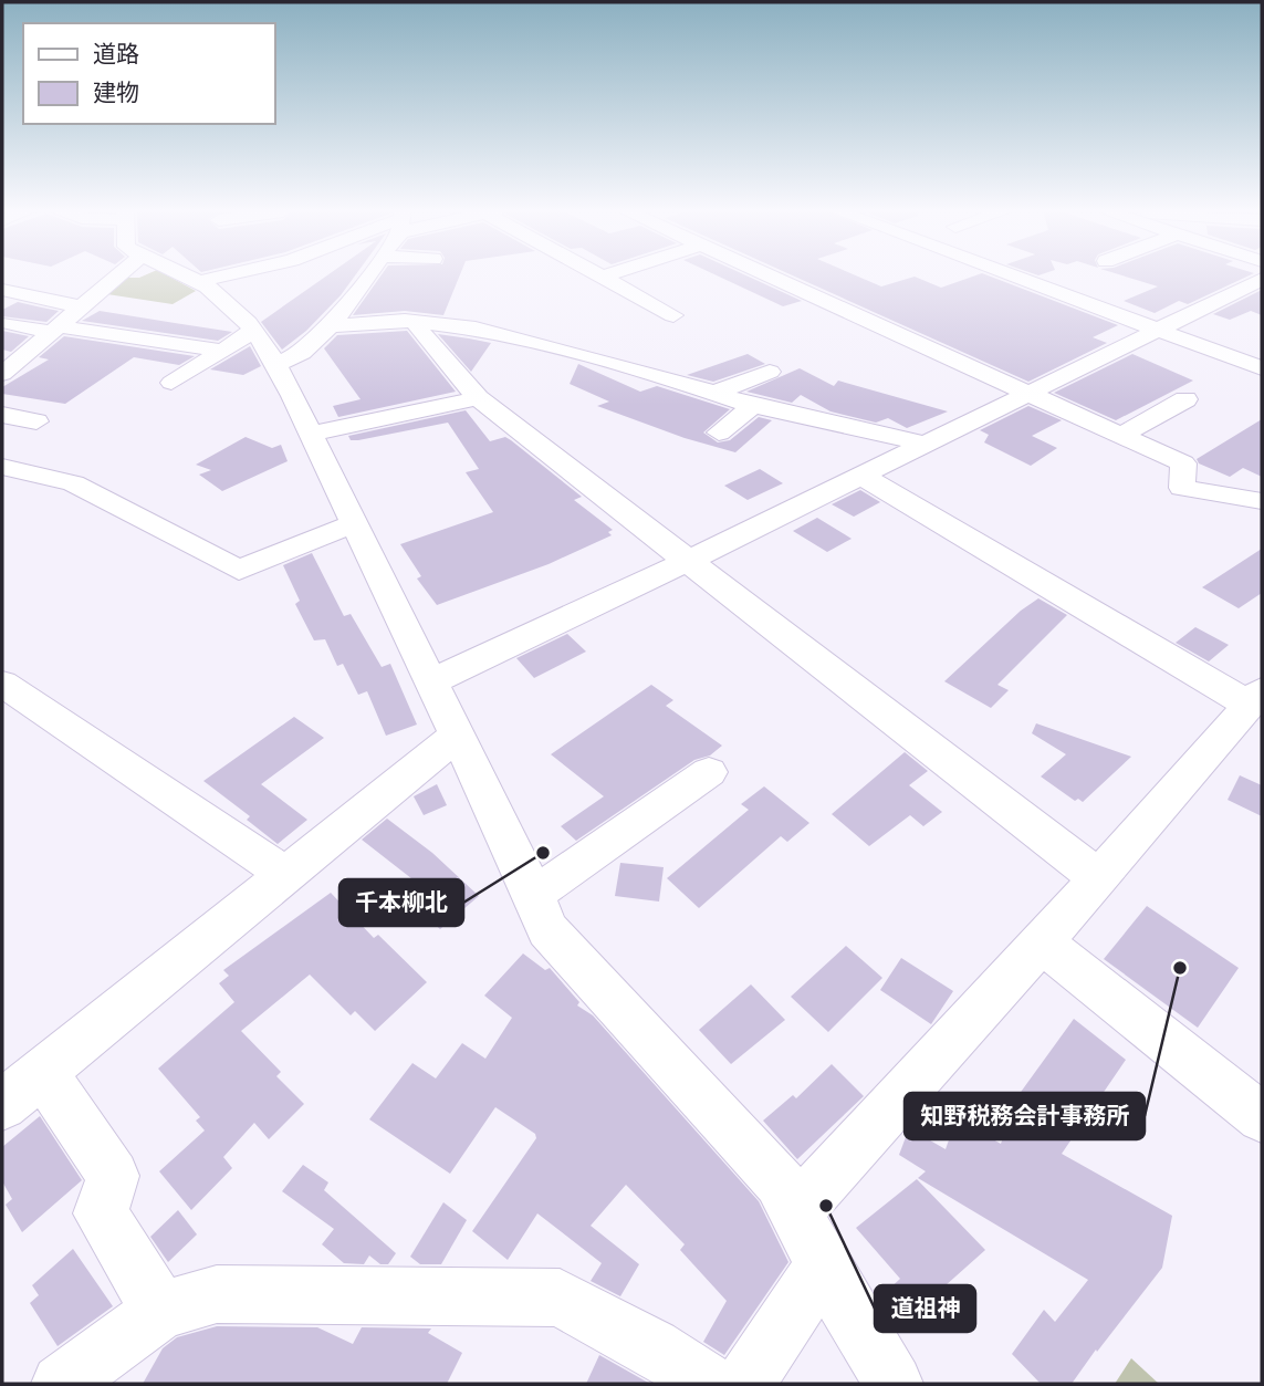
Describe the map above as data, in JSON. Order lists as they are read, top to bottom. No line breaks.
{"places":["千本柳北","知野税務会計事務所","道祖神"],"legend":["道路","建物"]}
